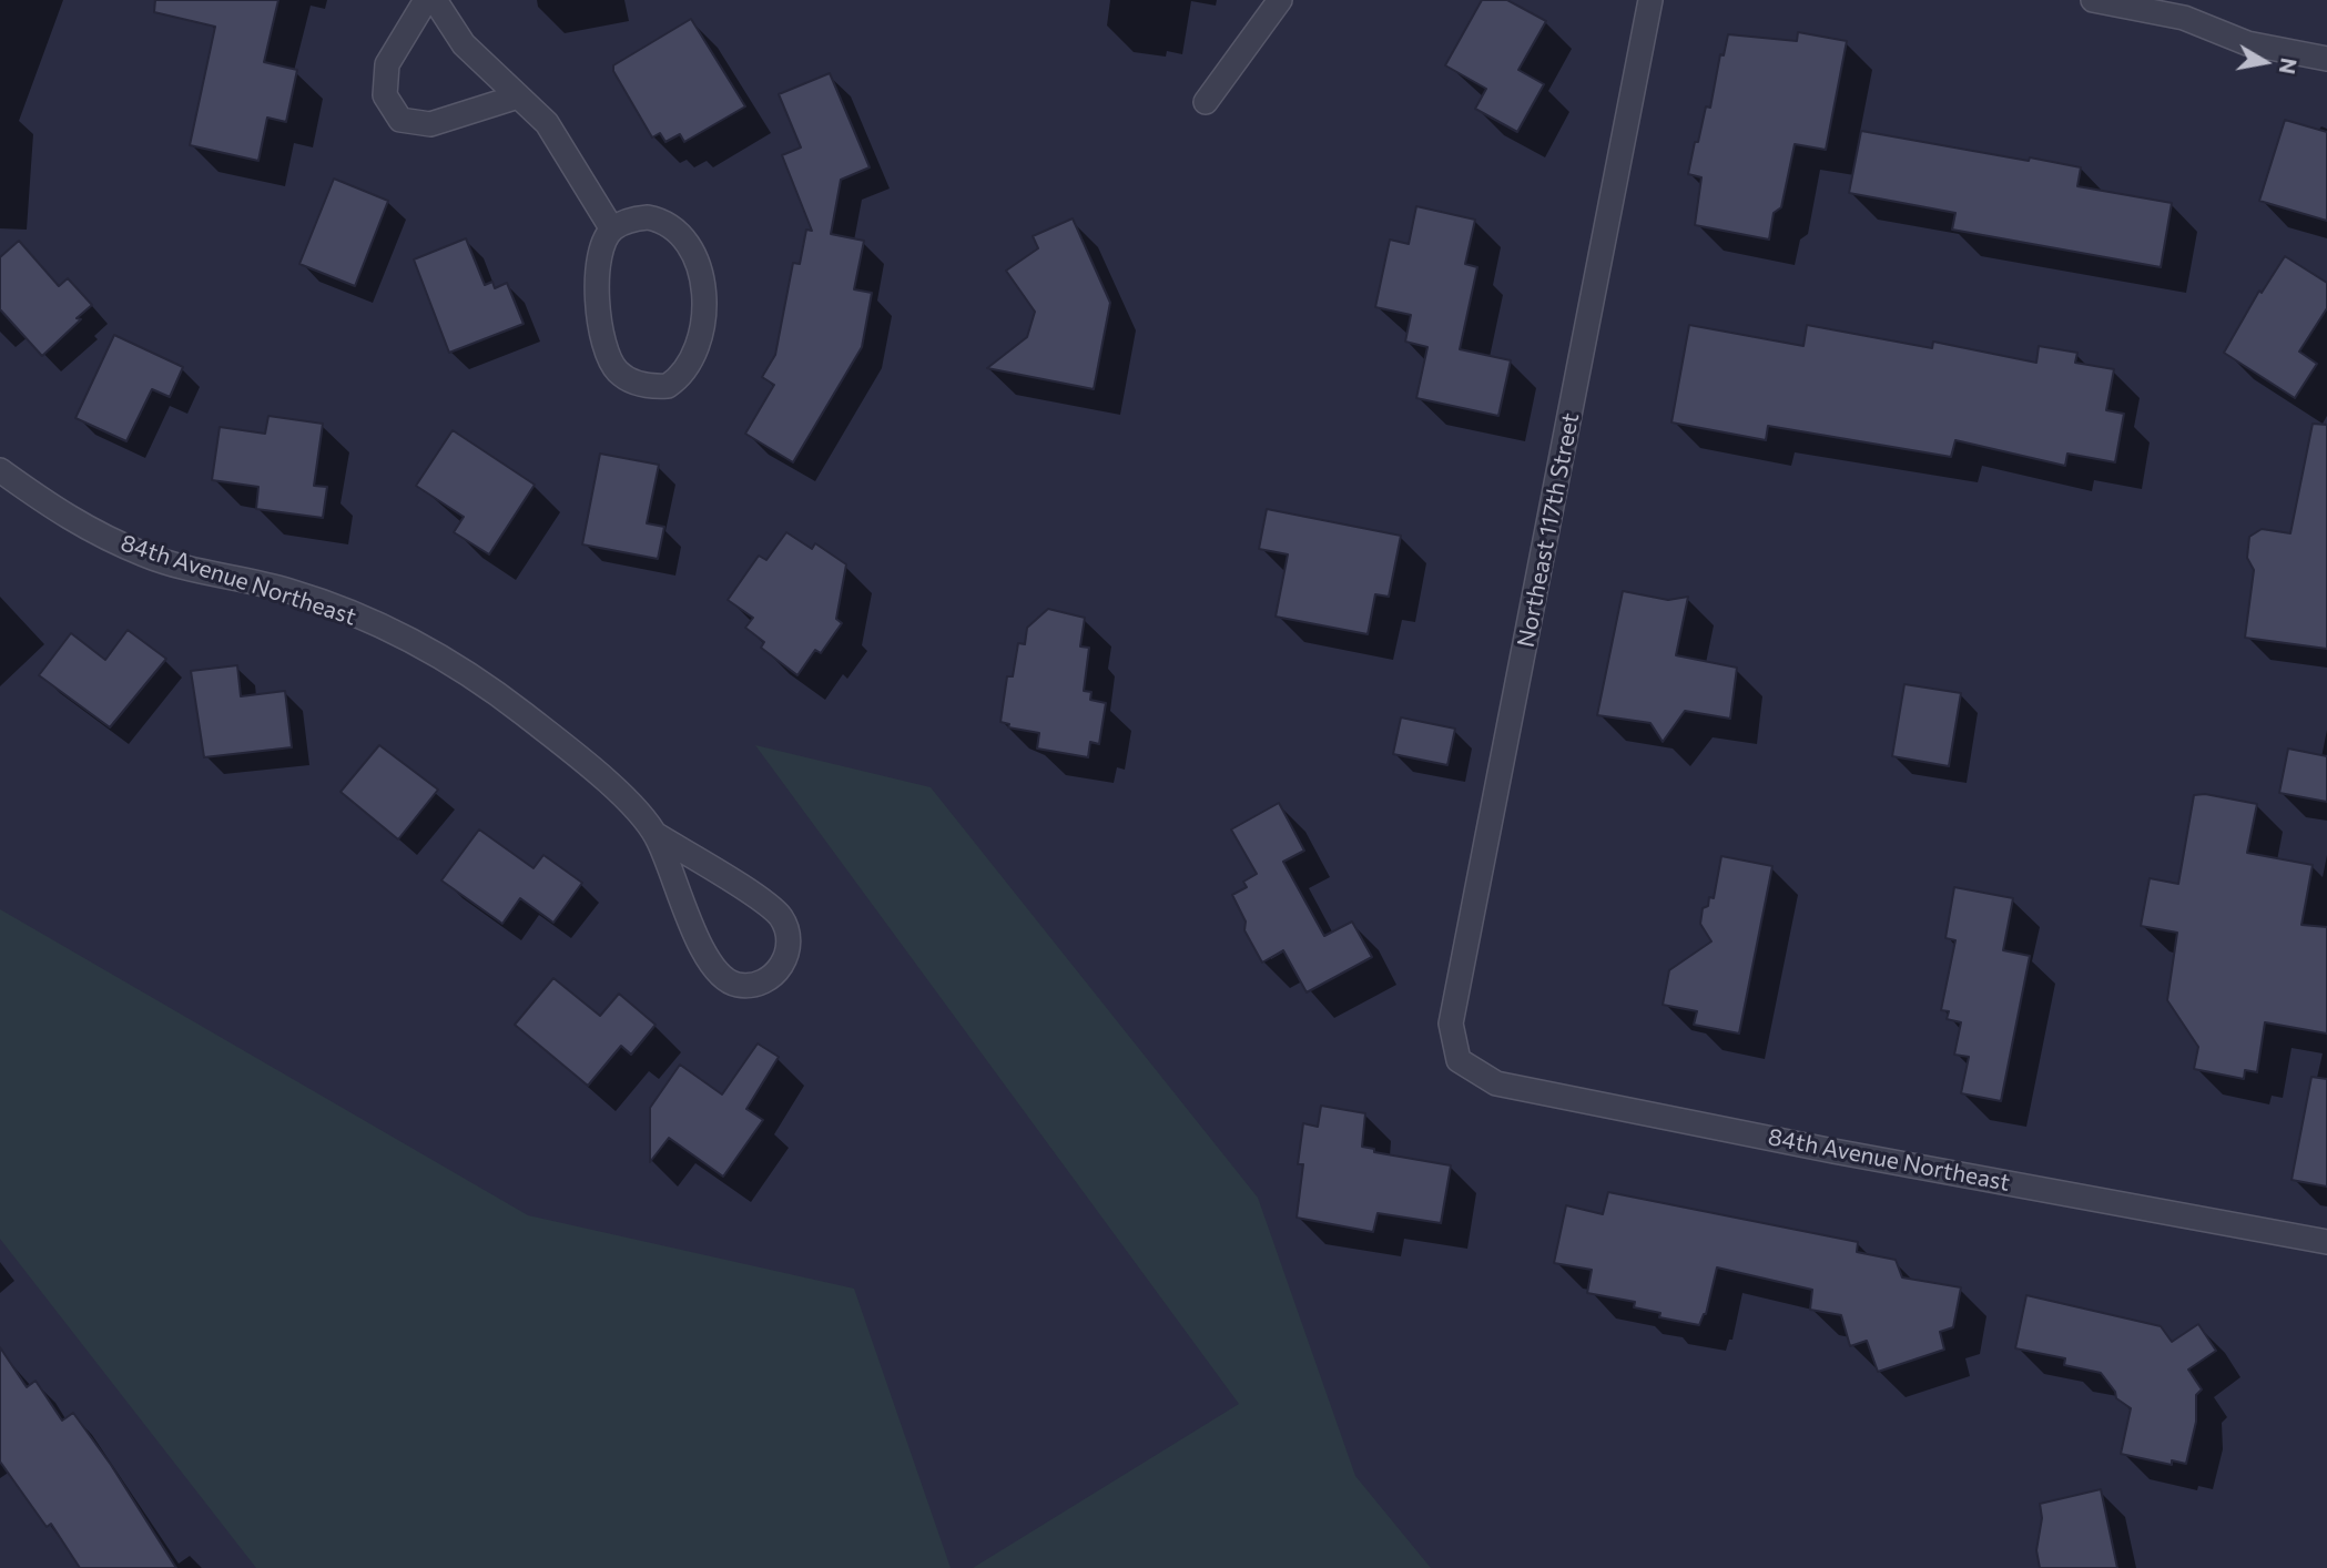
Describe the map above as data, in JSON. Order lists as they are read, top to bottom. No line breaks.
{"streets":{"street":["Northeast 117th Street","84th Avenue Northeast"]},"crossings":[["Northeast 117th Street","84th Avenue Northeast"]],"north":"right"}
